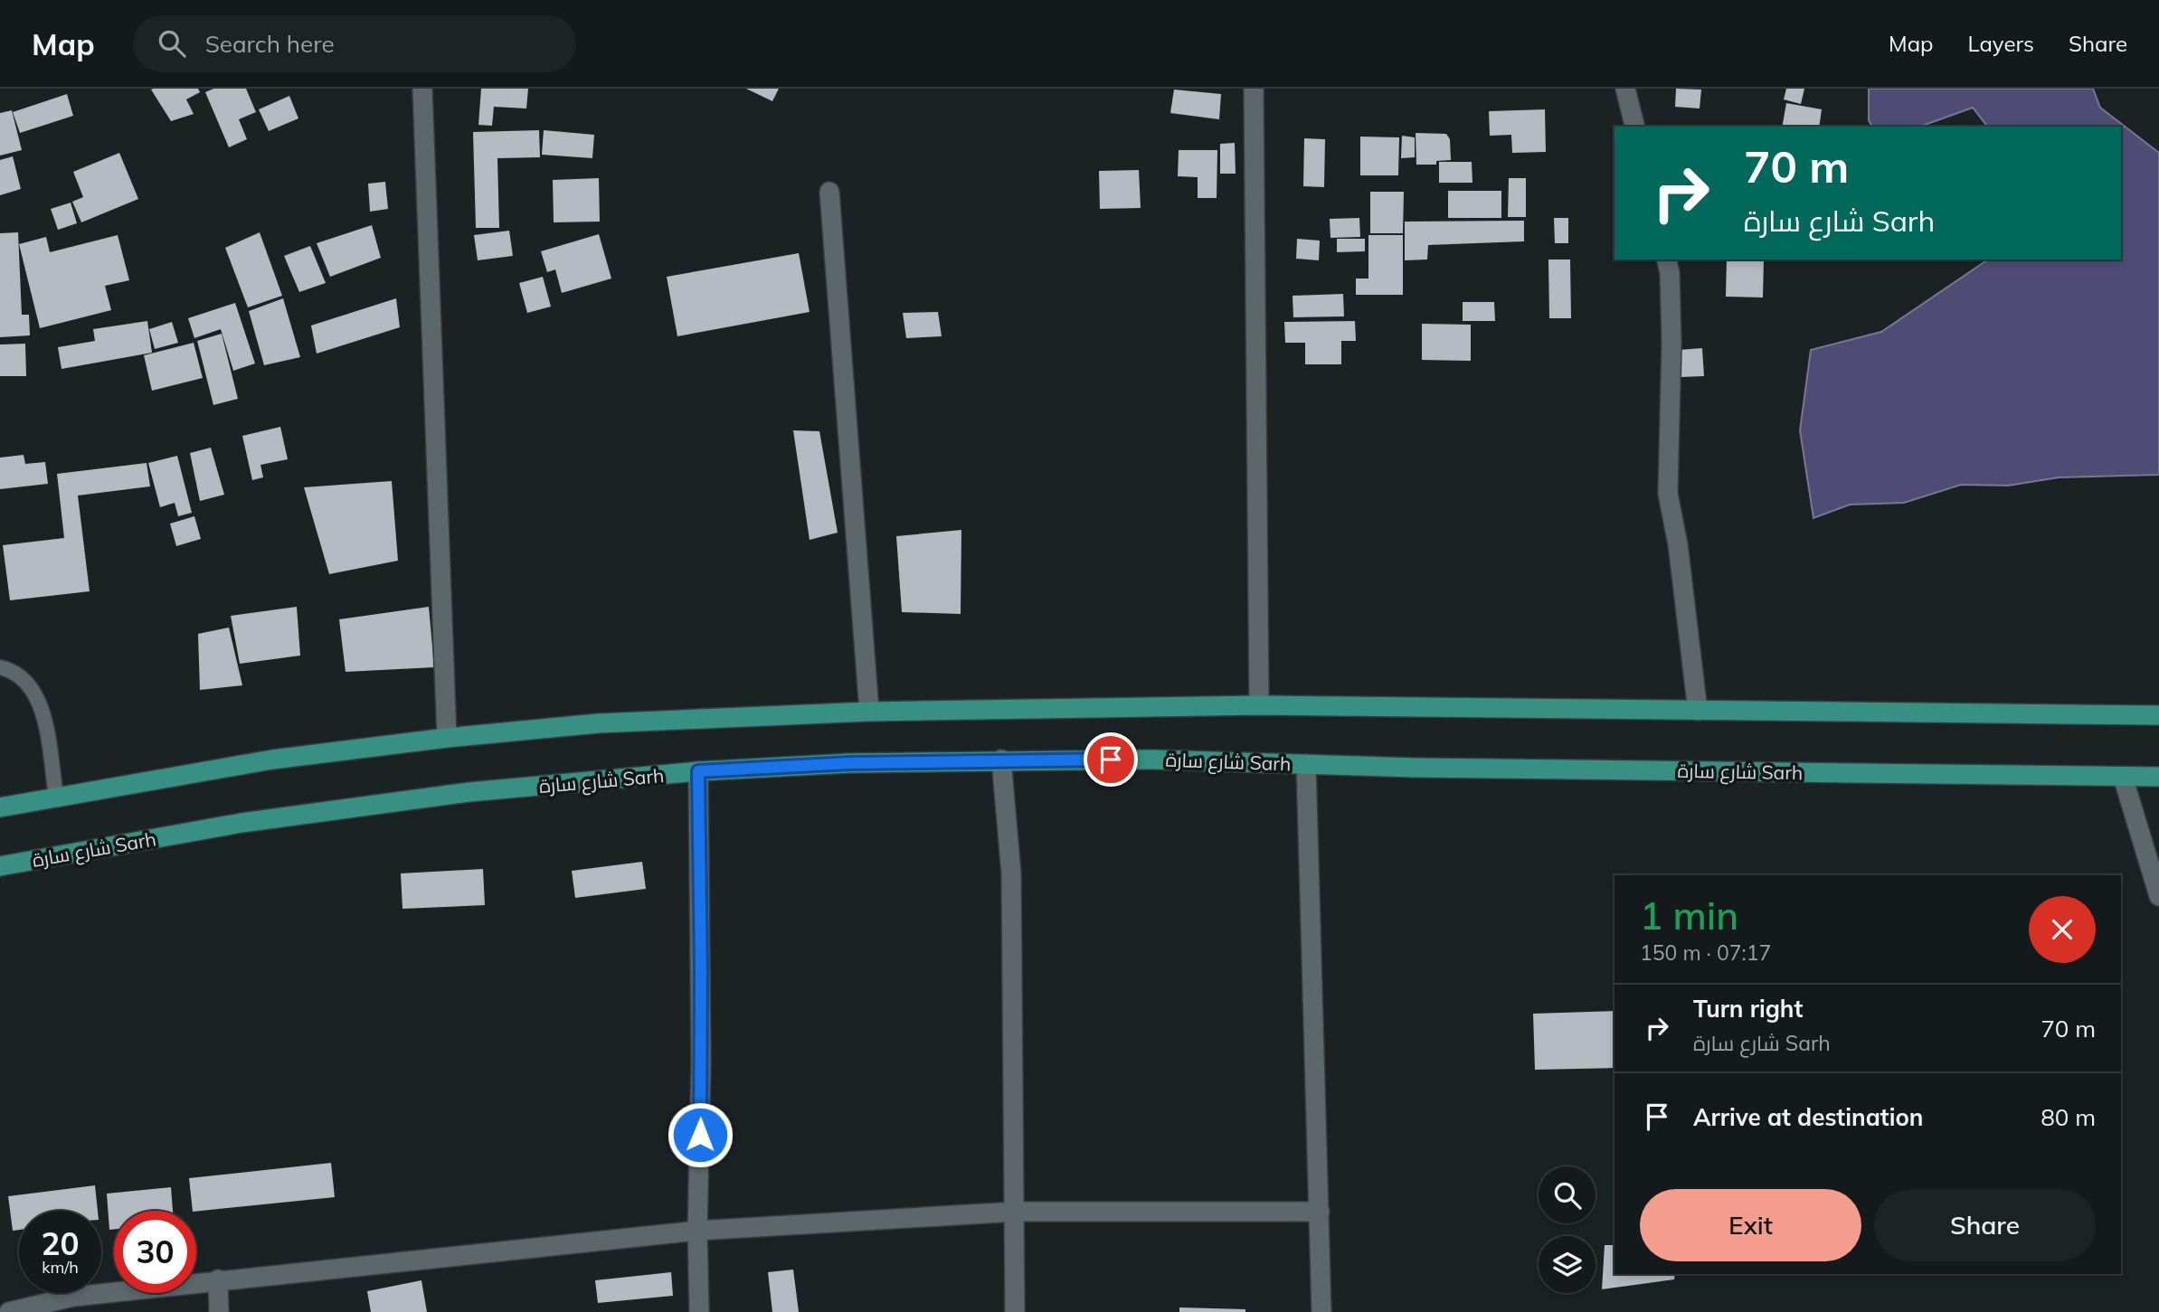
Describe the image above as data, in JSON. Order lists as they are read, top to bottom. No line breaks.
{"streets":{"highway":["شارع سارة Sarh"]},"page":{"header":"Map","search":"Search here","nav":["Map","Layers","Share"],"turn":["70 m","شارع سارة Sarh"],"heading":["1 min","150 m · 07:17"],"list":[{"name":"Turn right","note":"شارع سارة Sarh","value":"70 m"},{"name":"Arrive at destination","value":"80 m"}],"buttons":["Exit","Share"],"speed":"20 km/h","limit":"30"}}
